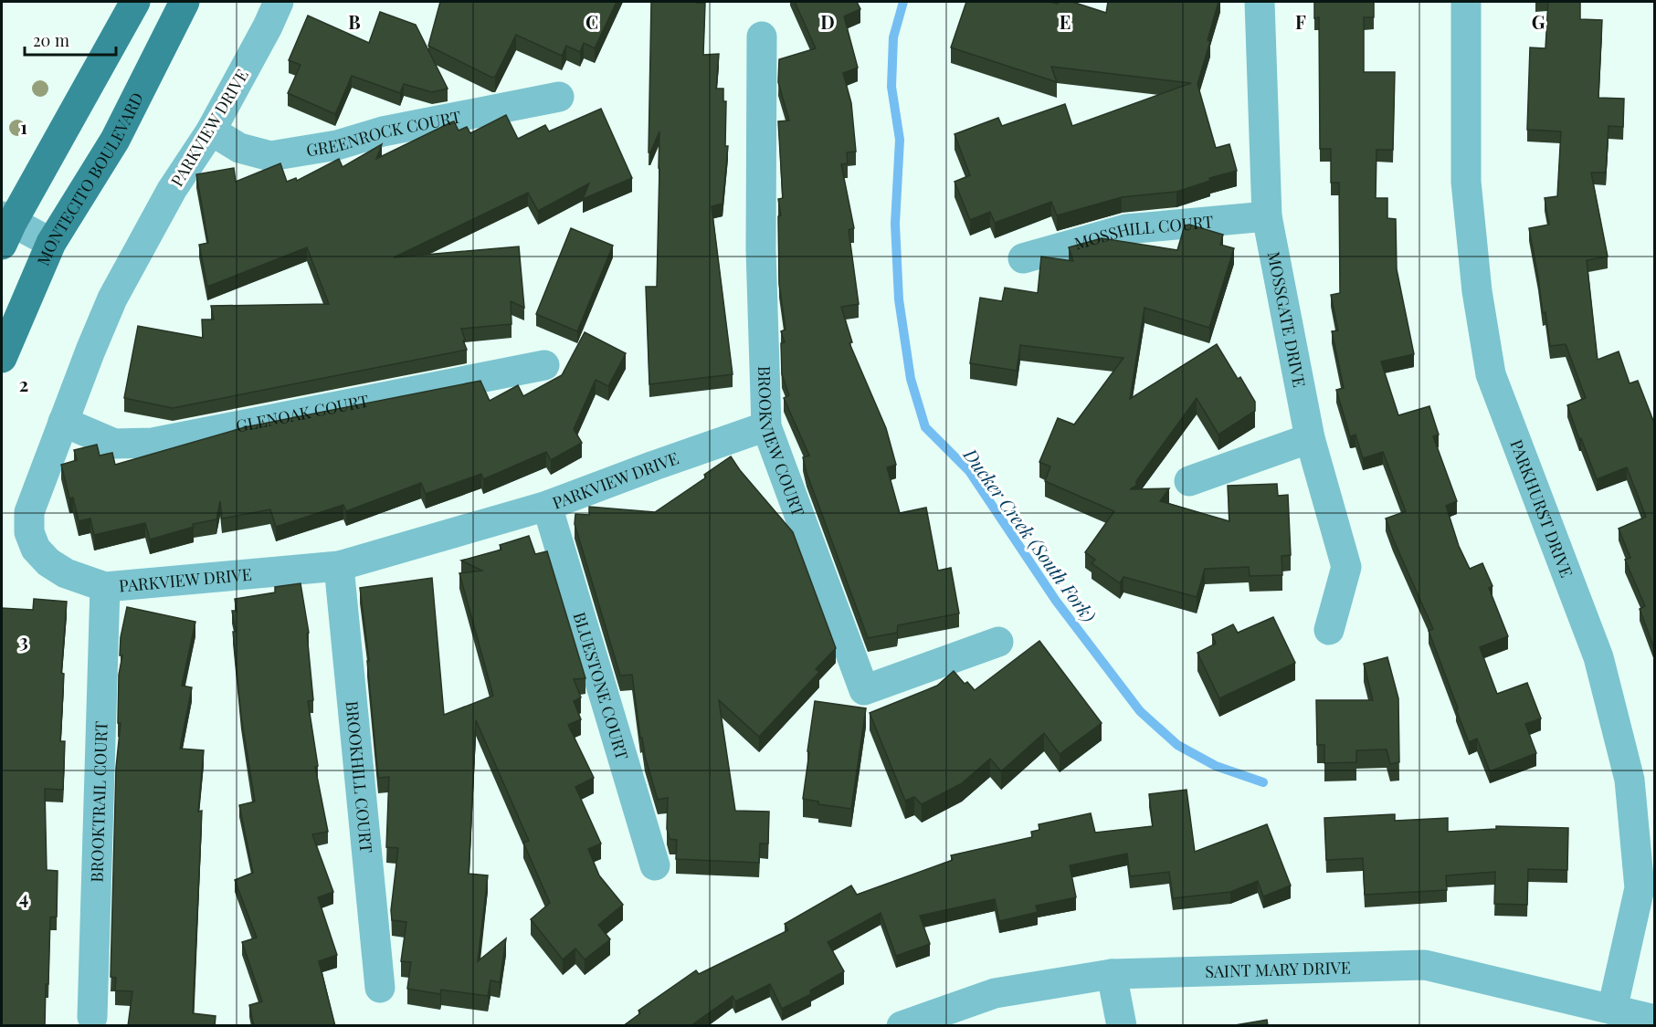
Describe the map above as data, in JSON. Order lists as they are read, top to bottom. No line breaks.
{"streets":{"main road":["MONTECITO BOULEVARD"],"street":["PARKVIEW DRIVE","GREENROCK COURT","MOSSHILL COURT","MOSSGATE DRIVE","GLENOAK COURT","BROOKVIEW COURT","PARKHURST DRIVE","BLUESTONE COURT","BROOKHILL COURT","BROOKTRAIL COURT","SAINT MARY DRIVE"]},"crossings":[["PARKVIEW DRIVE","GREENROCK COURT"],["PARKVIEW DRIVE","GLENOAK COURT"],["PARKVIEW DRIVE","BROOKVIEW COURT"],["PARKVIEW DRIVE","BLUESTONE COURT"],["PARKVIEW DRIVE","BROOKHILL COURT"],["PARKVIEW DRIVE","BROOKTRAIL COURT"],["MOSSHILL COURT","MOSSGATE DRIVE"],["PARKHURST DRIVE","SAINT MARY DRIVE"]],"water":["Ducker Creek (South Fork)"],"scale_bar":"20 m","grid":{"columns":["B","C","D","E","F","G"],"rows":["1","2","3","4"]}}
